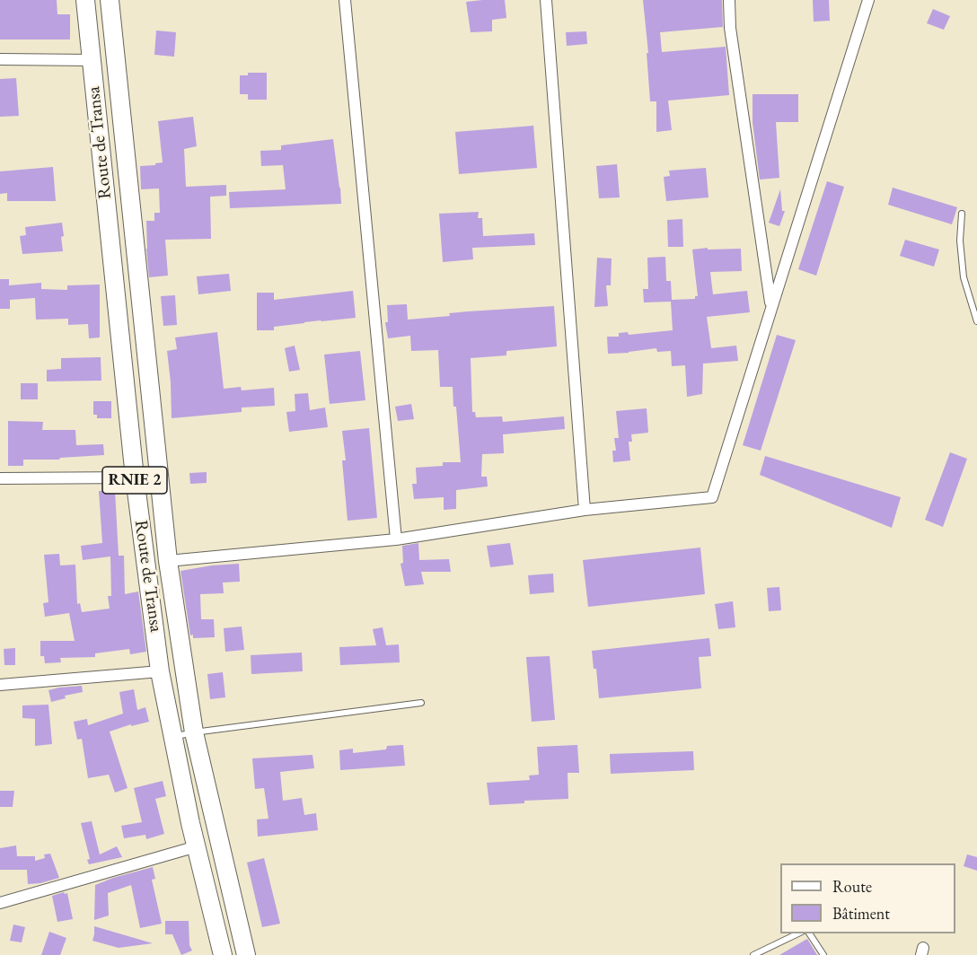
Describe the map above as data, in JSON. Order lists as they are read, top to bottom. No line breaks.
{"streets":{"main road":["Route de Transa","RNIE 2"]},"legend":["Route","Bâtiment"]}
